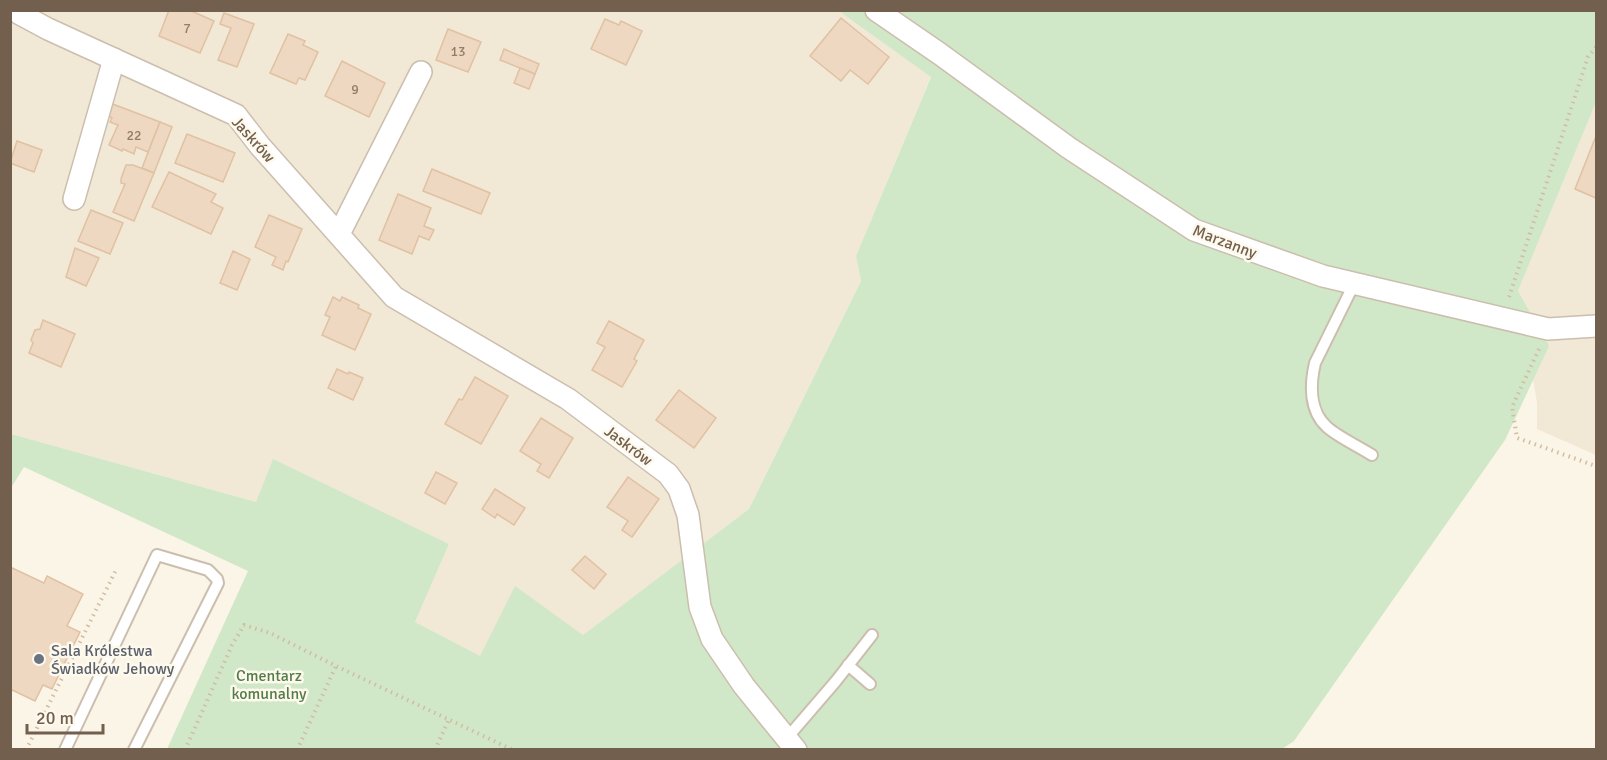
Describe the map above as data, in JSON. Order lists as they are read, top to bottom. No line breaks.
{"streets":{"street":["Jaskrów","Marzanny"]},"parks":["Cmentarz komunalny"],"places":["Sala Królestwa Świadków Jehowy"],"house_numbers":["7","13","9","22"],"scale_bar":"20 m"}
